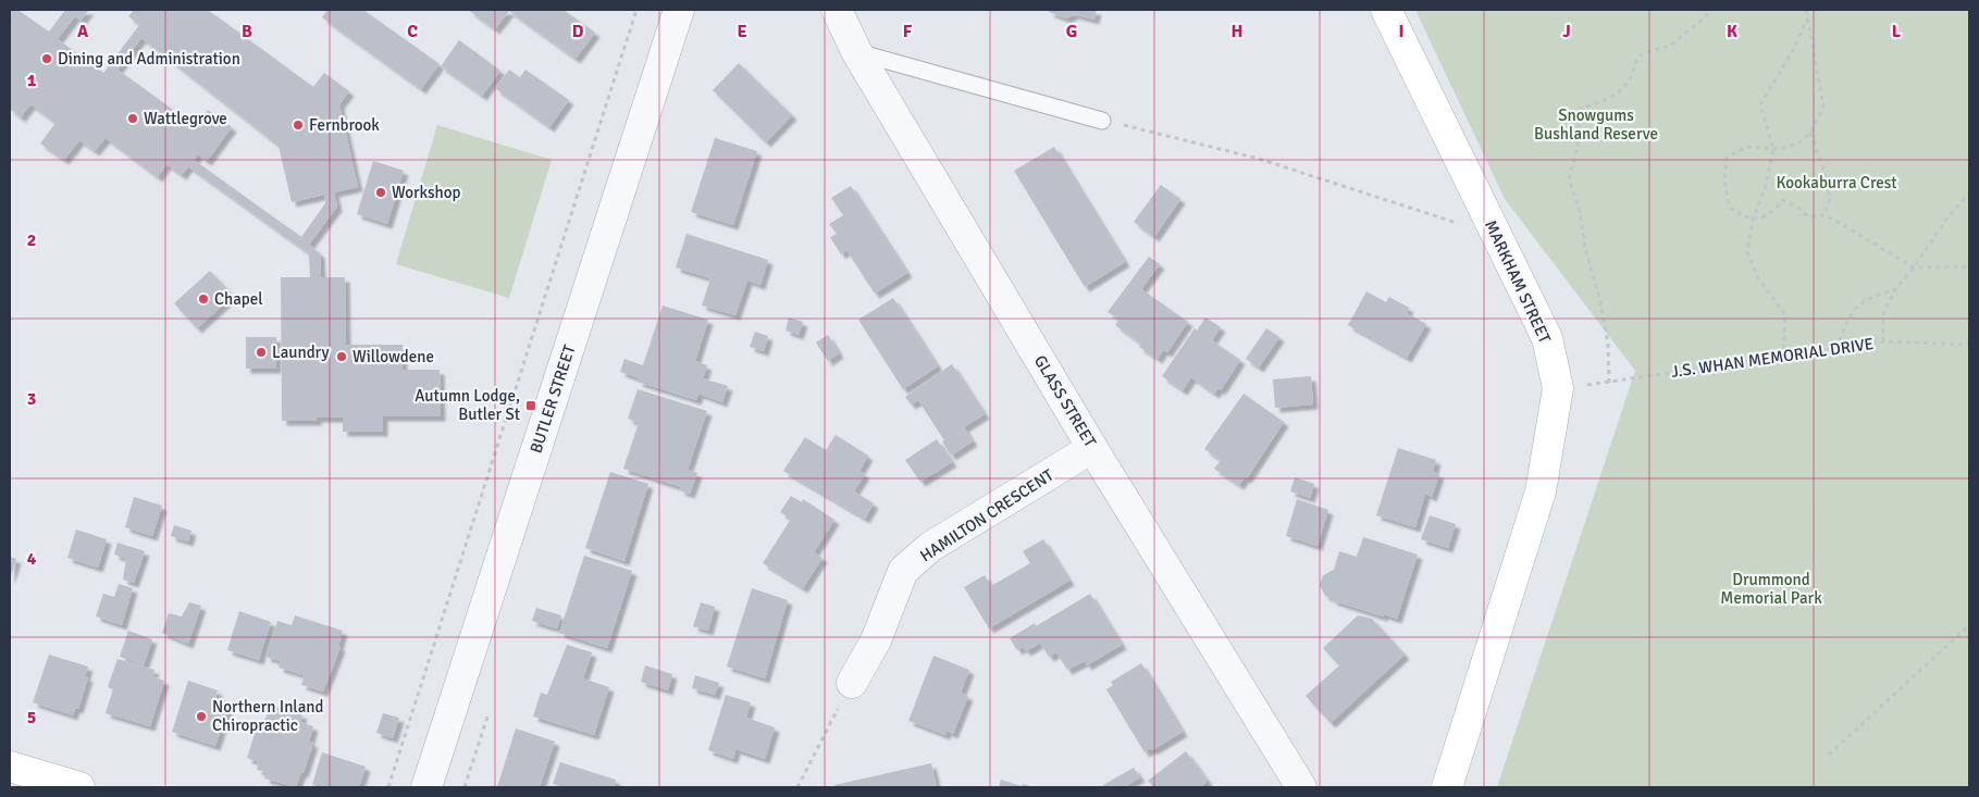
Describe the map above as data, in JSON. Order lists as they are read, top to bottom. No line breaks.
{"streets":{"street":["MARKHAM STREET","BUTLER STREET","GLASS STREET","HAMILTON CRESCENT"],"path":["J.S. WHAN MEMORIAL DRIVE"]},"crossings":[["GLASS STREET","HAMILTON CRESCENT"]],"parks":["Snowgums Bushland Reserve","Kookaburra Crest","Drummond Memorial Park"],"places":{"other":["Dining and Administration","Wattlegrove","Fernbrook","Workshop","Chapel","Laundry","Willowdene","Northern Inland Chiropractic"],"transit":["Autumn Lodge, Butler St"]},"grid":{"columns":["A","B","C","D","E","F","G","H","I","J","K","L"],"rows":["1","2","3","4","5"]}}
